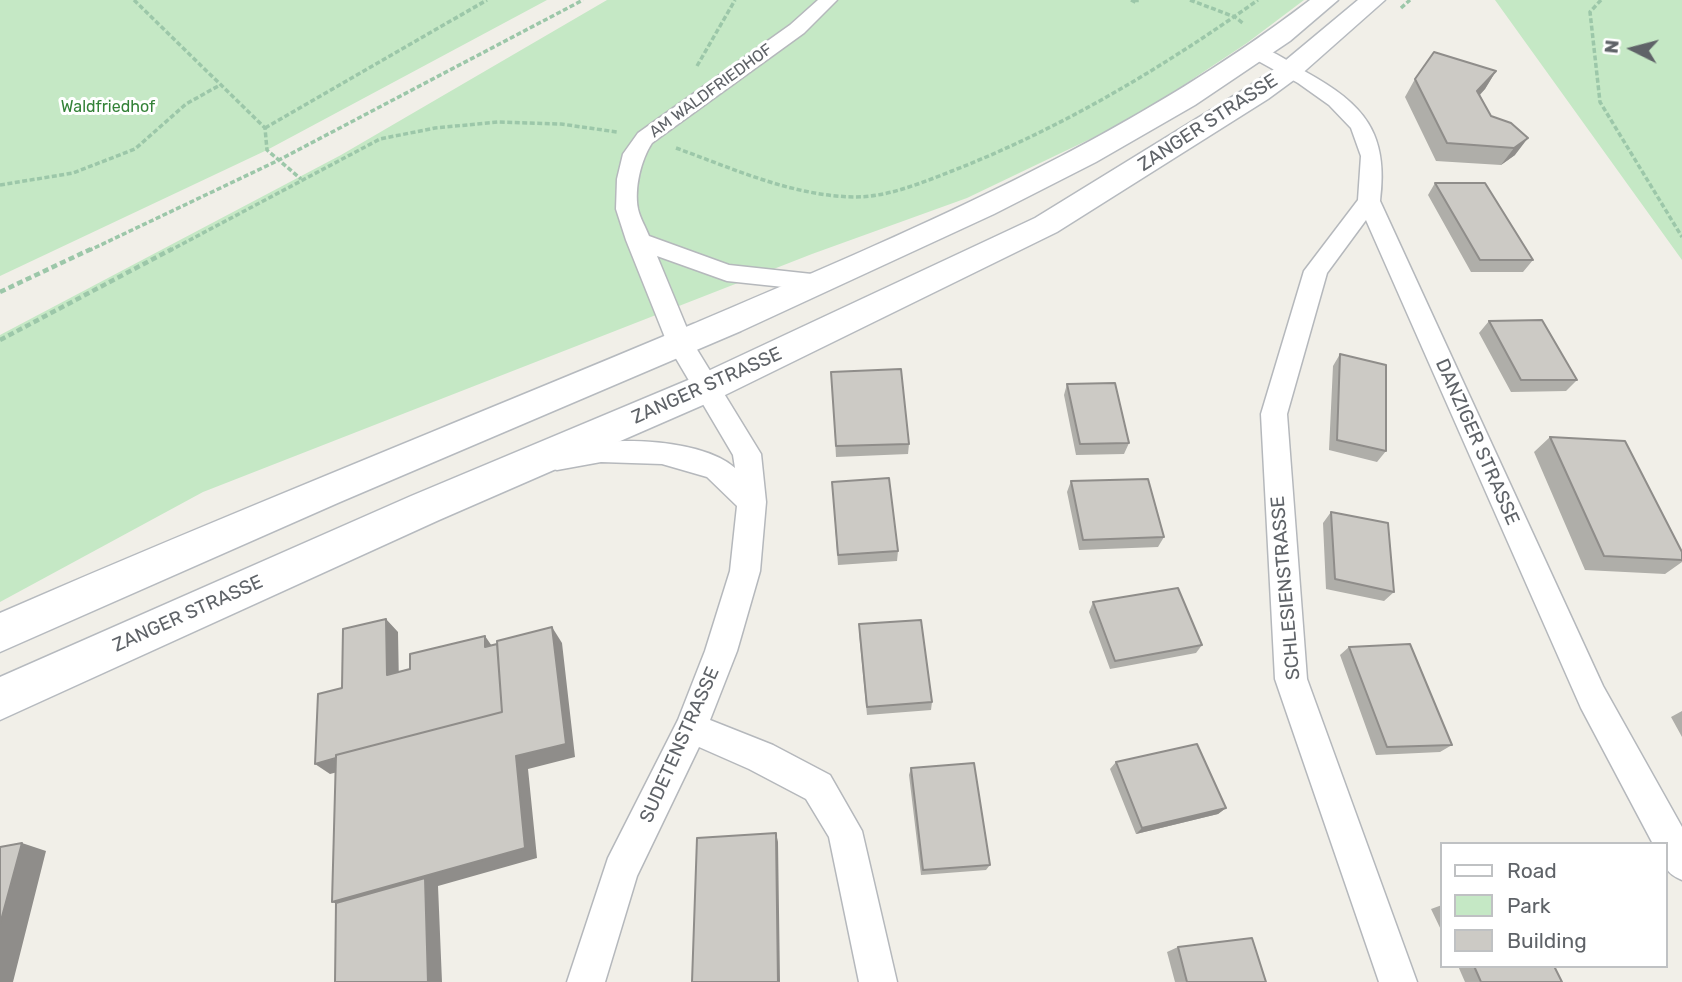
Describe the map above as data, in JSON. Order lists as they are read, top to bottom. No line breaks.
{"streets":{"street":["AM WALDFRIEDHOF","ZANGER STRASSE","DANZIGER STRASSE","SCHLESIENSTRASSE","SUDETENSTRASSE"]},"crossings":[["AM WALDFRIEDHOF","ZANGER STRASSE"],["AM WALDFRIEDHOF","SUDETENSTRASSE"],["ZANGER STRASSE","SUDETENSTRASSE"],["DANZIGER STRASSE","SCHLESIENSTRASSE"]],"parks":["Waldfriedhof"],"legend":["Road","Park","Building"],"north":"left"}
